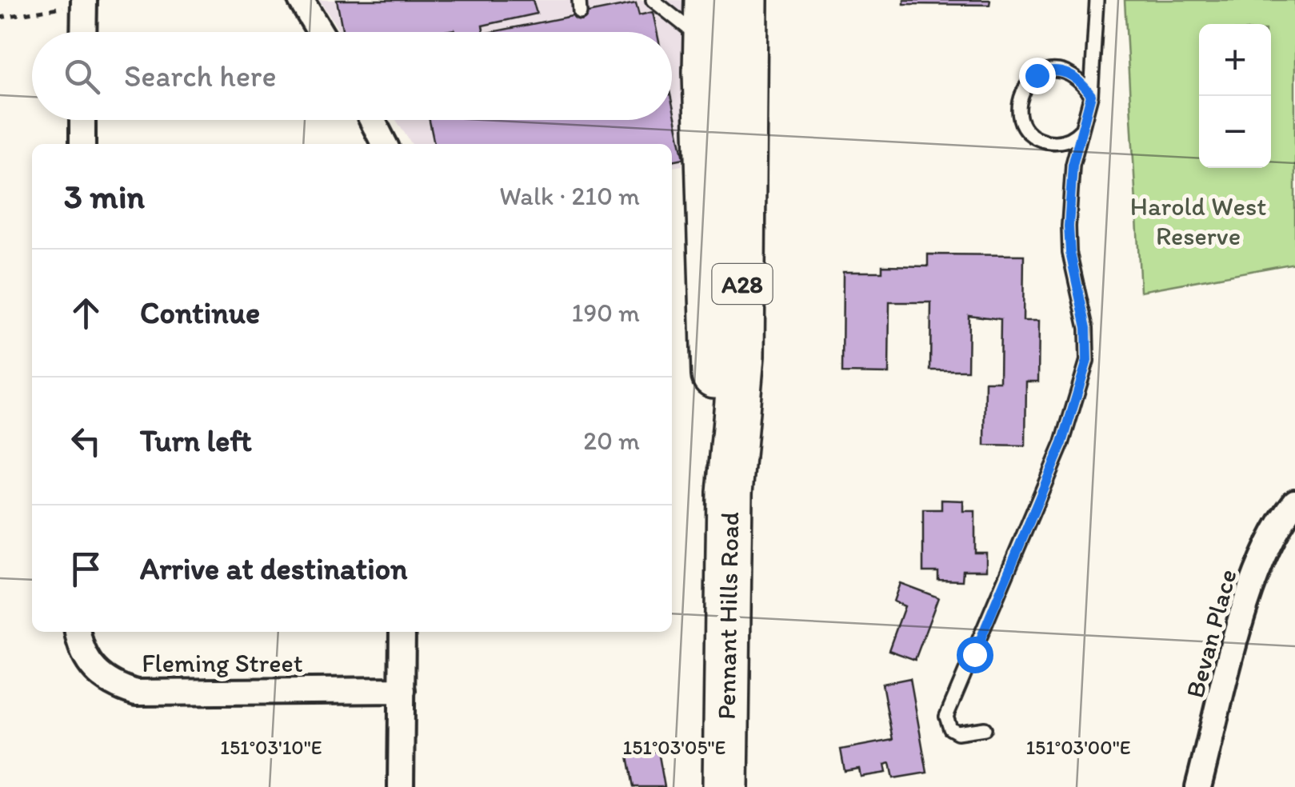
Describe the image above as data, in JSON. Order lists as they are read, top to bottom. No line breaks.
{"streets":{"highway":["A28","Pennant Hills Road"],"street":["Bevan Place","Fleming Street"]},"parks":["Harold West Reserve"],"page":{"map_buttons":["+","−"],"search":"Search here","heading":["3 min","Walk · 210 m"],"list":[["Continue","190 m"],["Turn left","20 m"],"Arrive at destination"]},"coordinates":["151°03'10\"E","151°03'05\"E","151°03'00\"E"]}
